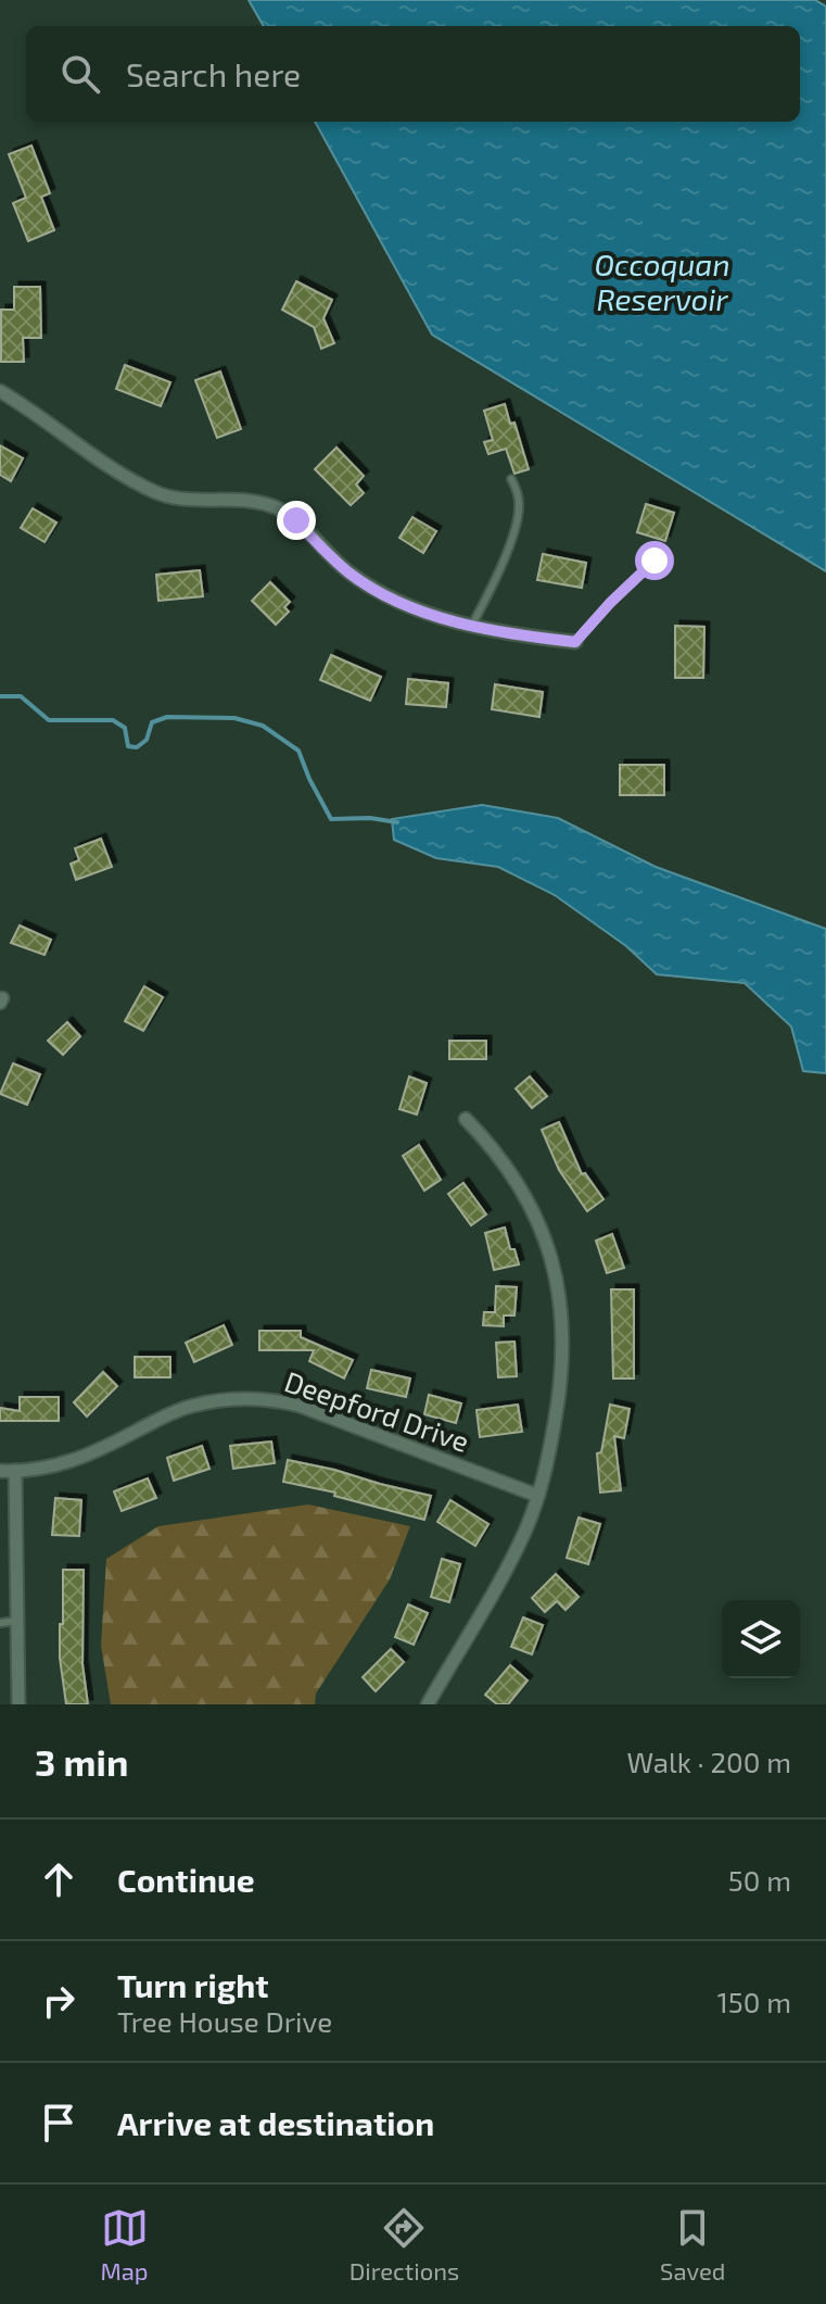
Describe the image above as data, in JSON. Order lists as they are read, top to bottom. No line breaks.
{"streets":{"street":["Deepford Drive"]},"water":["Occoquan Reservoir"],"page":{"search":"Search here","heading":["3 min","Walk · 200 m"],"list":[["Continue","50 m"],["Turn right","Tree House Drive","150 m"],"Arrive at destination"],"nav":["Map","Directions","Saved"]}}
